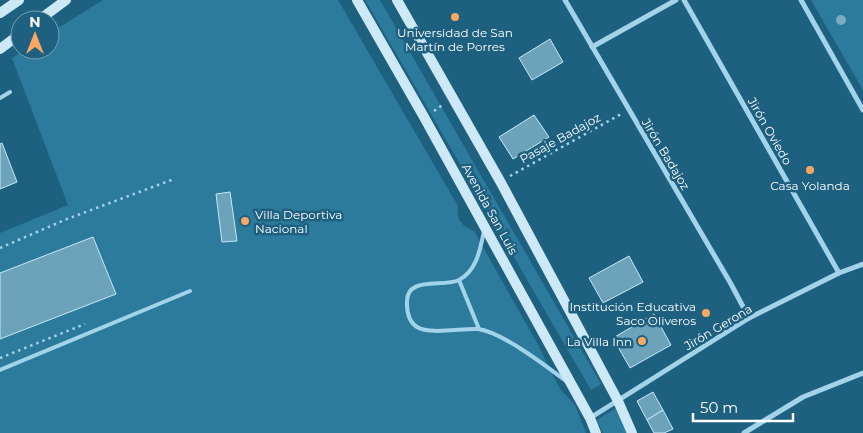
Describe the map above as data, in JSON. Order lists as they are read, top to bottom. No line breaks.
{"streets":{"main road":["Avenida San Luis"],"street":["Jirón Oviedo","Jirón Badajoz","Jirón Gerona"],"path":["Pasaje Badajoz"]},"crossings":[["Jirón Oviedo","Jirón Gerona"],["Pasaje Badajoz","Jirón Badajoz"],["Pasaje Badajoz","Avenida San Luis"],["Jirón Badajoz","Jirón Gerona"],["Avenida San Luis","Jirón Gerona"]],"places":["Universidad de San Martín de Porres","Casa Yolanda","Villa Deportiva Nacional","Institución Educativa Saco Oliveros","La Villa Inn"],"scale_bar":"50 m","north":"top"}
